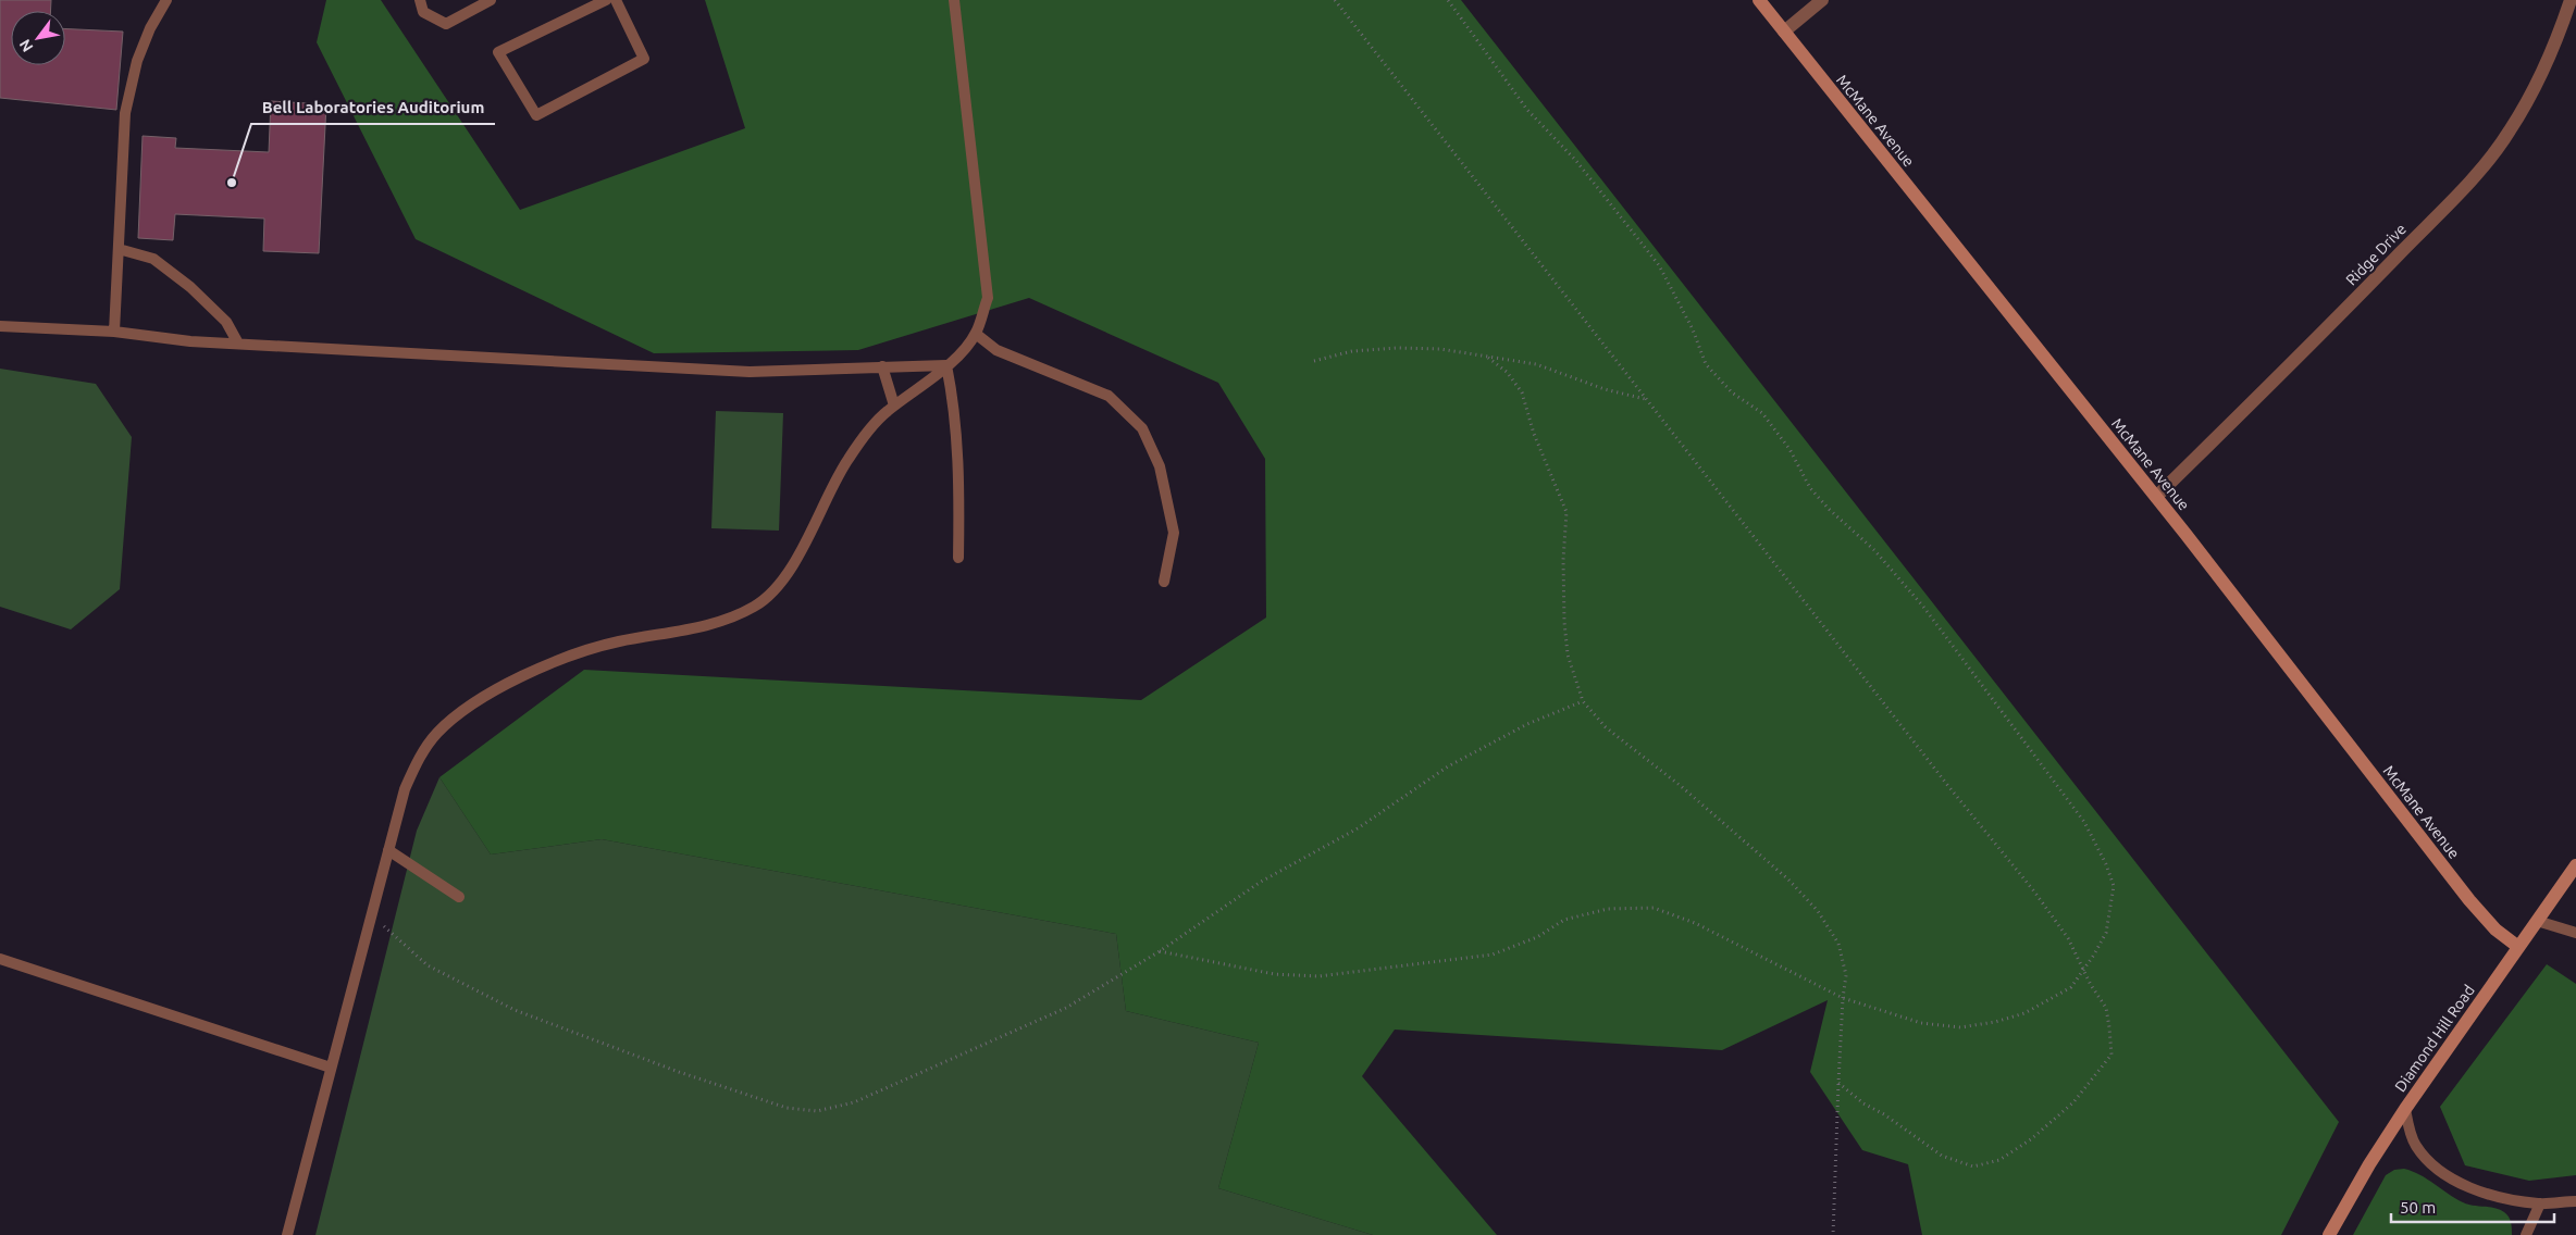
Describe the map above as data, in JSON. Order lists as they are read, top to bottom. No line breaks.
{"streets":{"street":["McMane Avenue","Ridge Drive","Diamond Hill Road"]},"crossings":[["McMane Avenue","Ridge Drive"],["McMane Avenue","Diamond Hill Road"]],"places":["Bell Laboratories Auditorium"],"scale_bar":"50 m","north":"bottom left"}
